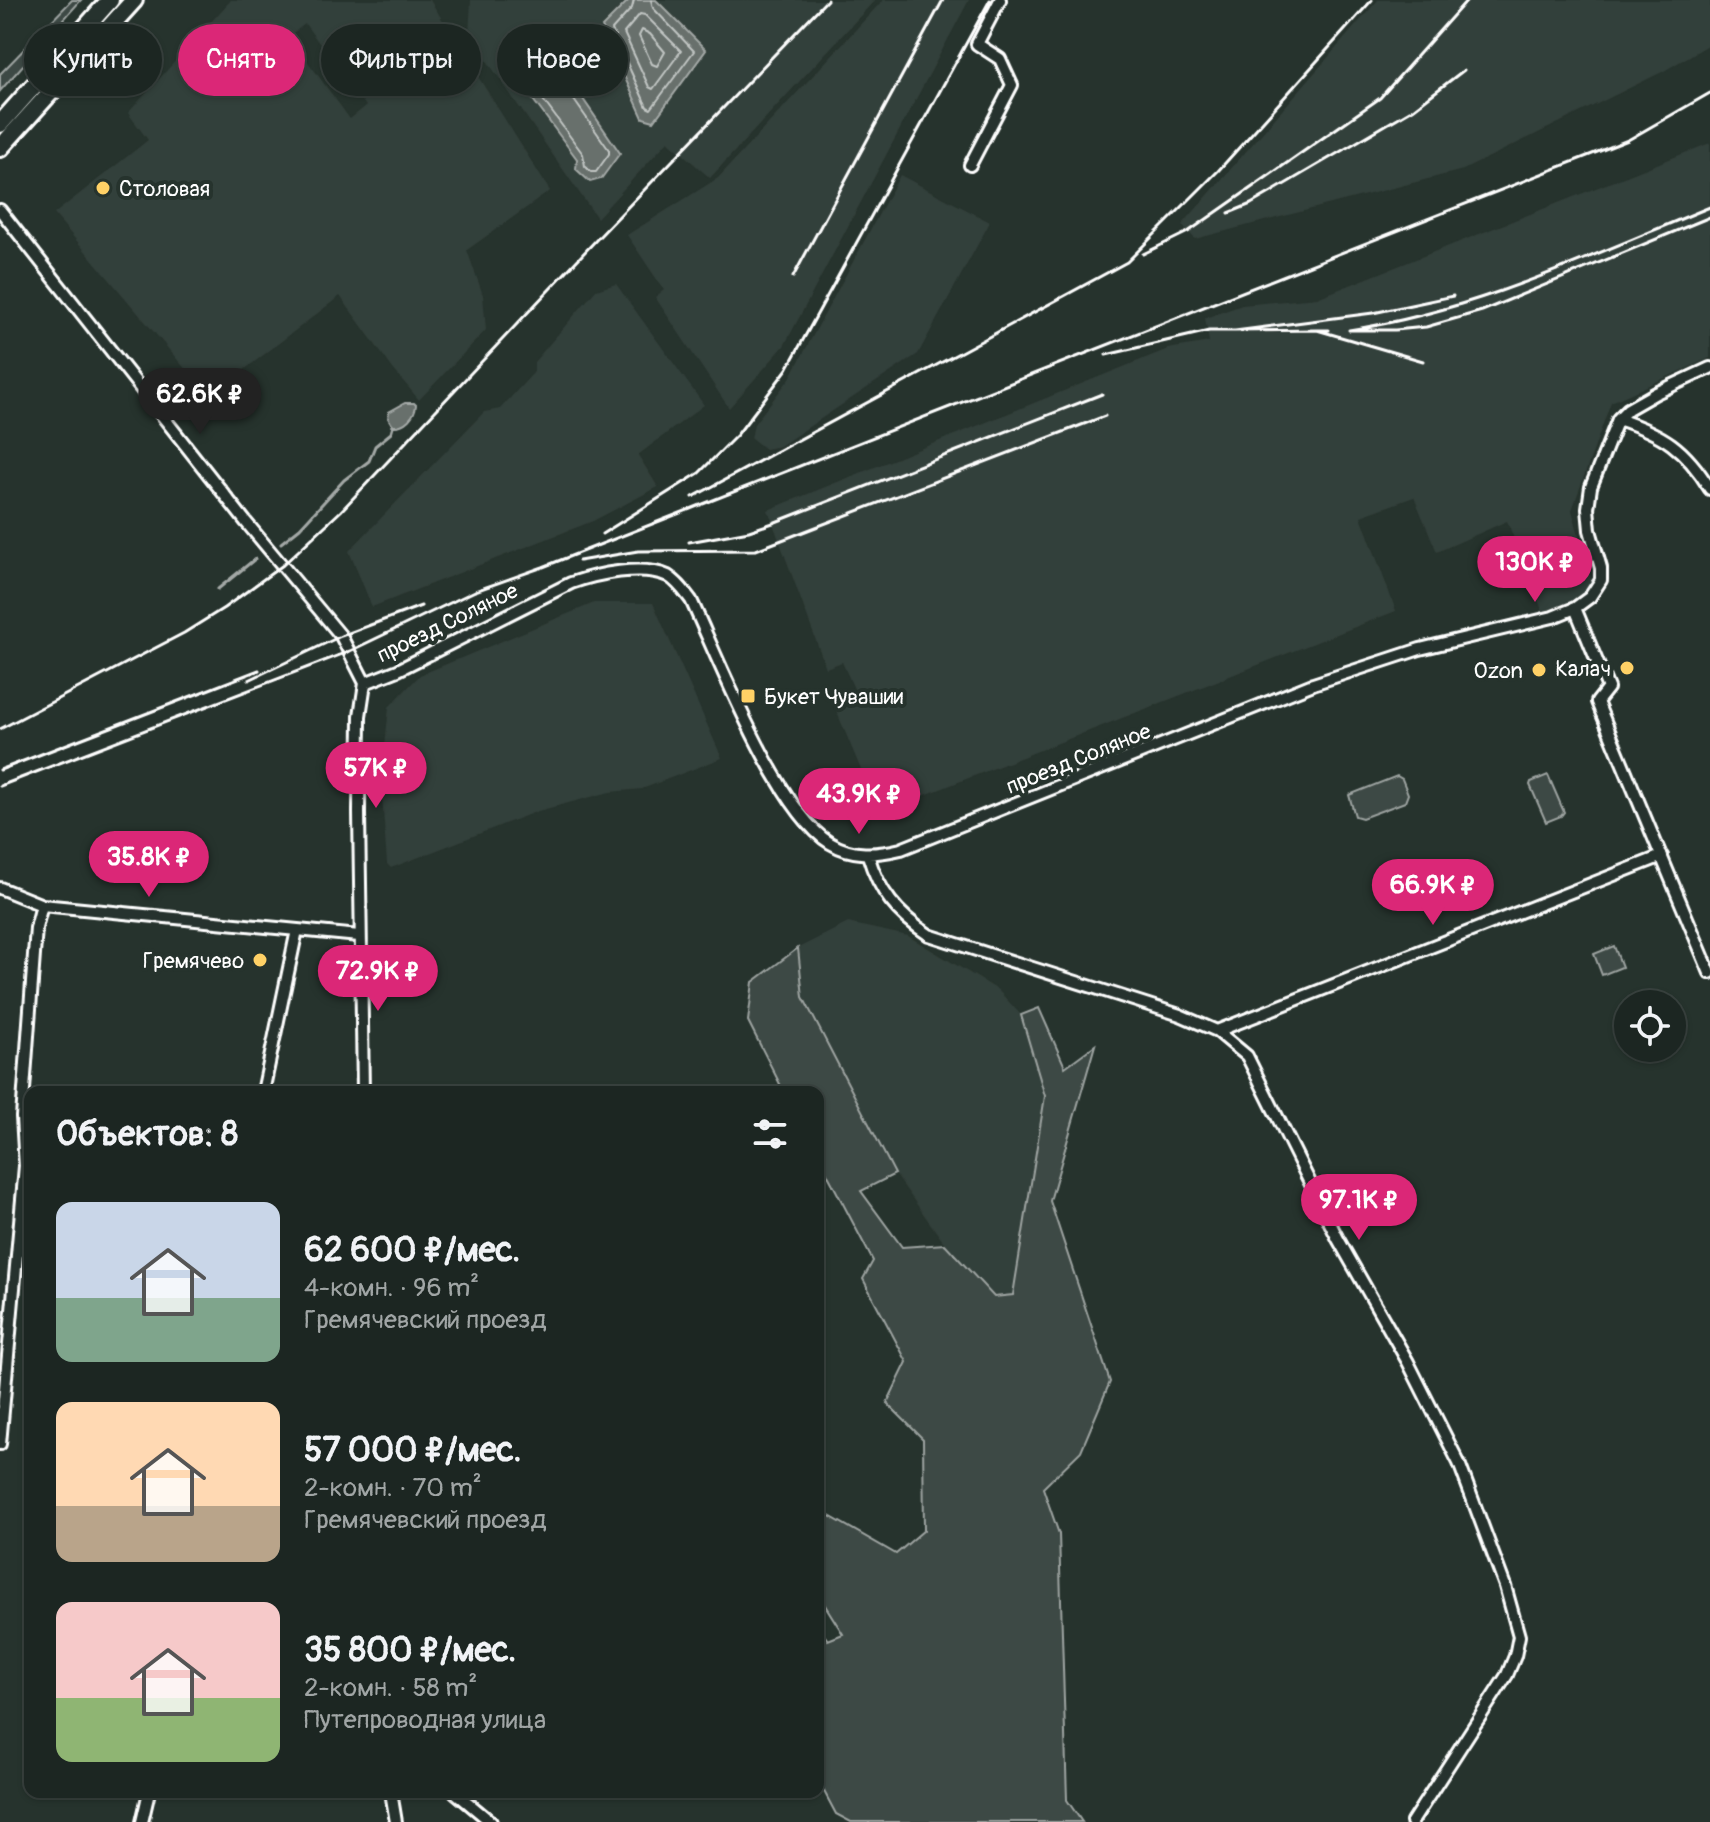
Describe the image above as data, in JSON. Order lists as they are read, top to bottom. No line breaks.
{"streets":{"street":["проезд Соляное"]},"places":{"other":["Столовая","Калач","Ozon","Гремячево"],"transit":["Букет Чувашии"]},"page":{"chip":["Купить","Снять","Фильтры","Новое"],"price":["62.6K ₽","130K ₽","57K ₽","43.9K ₽","35.8K ₽","66.9K ₽","72.9K ₽","97.1K ₽"],"heading":"Объектов: 8","list":[{"name":"62 600 ₽/мес.","note":"4-комн. · 96 m² · Гремячевский проезд"},{"name":"57 000 ₽/мес.","note":"2-комн. · 70 m² · Гремячевский проезд"},{"name":"35 800 ₽/мес.","note":"2-комн. · 58 m² · Путепроводная улица"}]}}
